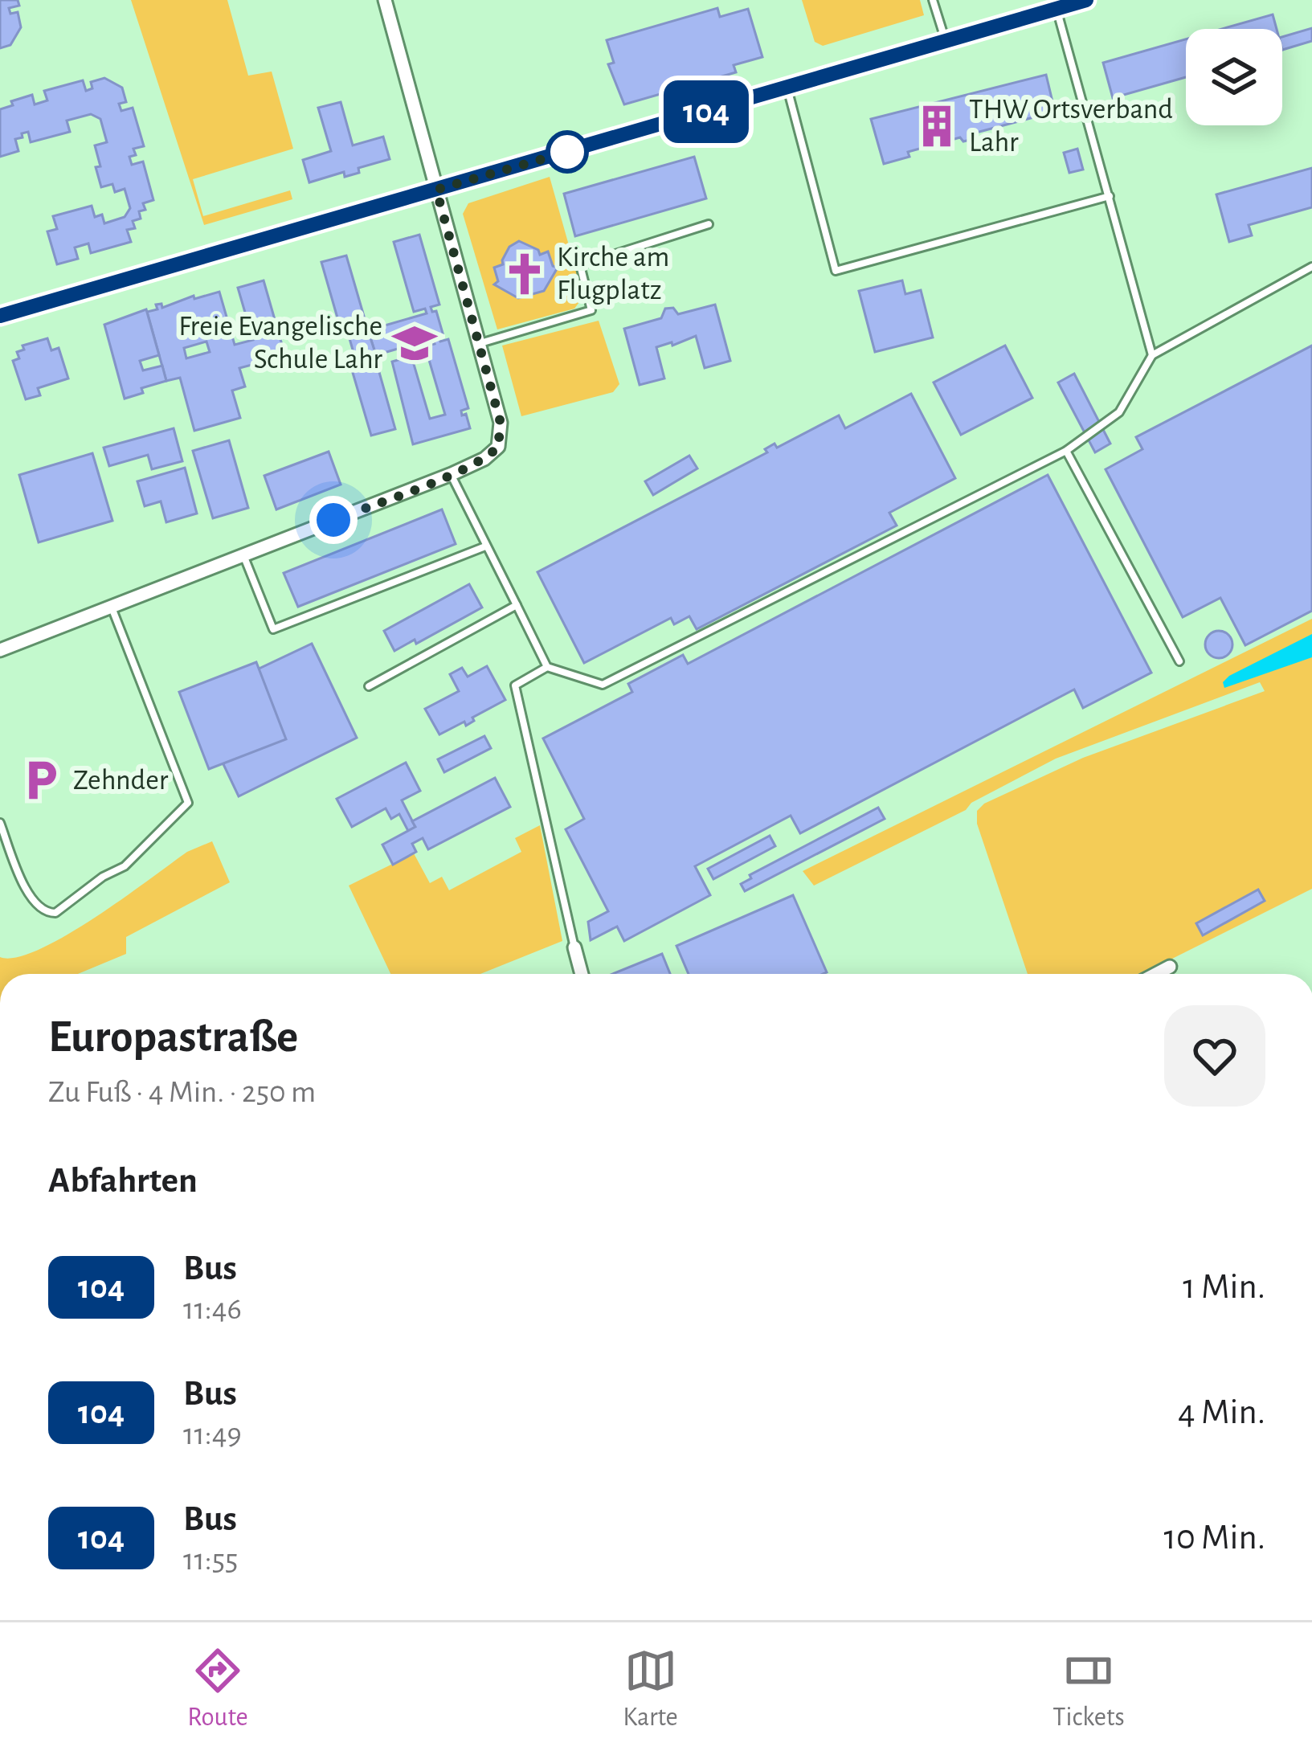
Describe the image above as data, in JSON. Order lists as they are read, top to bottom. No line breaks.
{"places":{"building":["THW Ortsverband Lahr"],"church":["Kirche am Flugplatz"],"school or university":["Freie Evangelische Schule Lahr"],"parking":["Zehnder"]},"lines":["bus line 104"],"page":{"on_map":"104","heading":[["Europastraße","Zu Fuß · 4 Min. · 250 m"],"Abfahrten"],"list":[{"mark":"104","name":"Bus","note":"11:46","value":"1 Min."},{"mark":"104","name":"Bus","note":"11:49","value":"4 Min."},{"mark":"104","name":"Bus","note":"11:55","value":"10 Min."}],"tabs":["Route","Karte","Tickets"]}}
